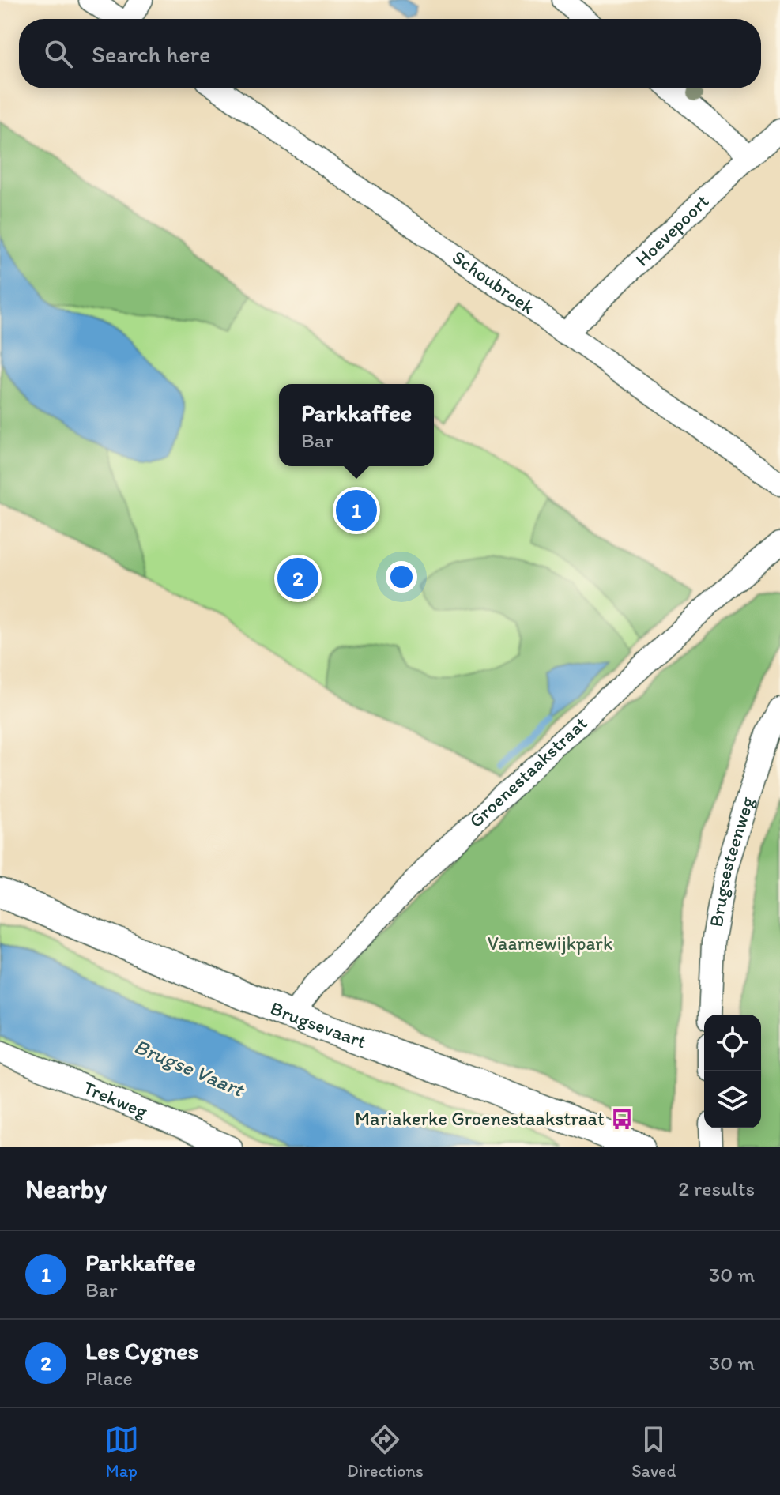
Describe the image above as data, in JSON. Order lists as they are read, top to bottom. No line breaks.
{"streets":{"main road":["Brugsevaart"],"street":["Hoevepoort","Schoubroek","Groenestaakstraat","Brugsesteenweg","Trekweg"]},"crossings":[["Hoevepoort","Schoubroek"],["Groenestaakstraat","Brugsevaart"]],"water":["Brugse Vaart"],"parks":["Vaarnewijkpark"],"places":{"bus stop":["Mariakerke Groenestaakstraat"]},"page":{"search":"Search here","popup":["Parkkaffee","Bar"],"pins":["1","2"],"heading":["Nearby","2 results"],"list":[{"mark":"1","name":"Parkkaffee","note":"Bar","value":"30 m"},{"mark":"2","name":"Les Cygnes","note":"Place","value":"30 m"}],"nav":["Map","Directions","Saved"]}}
